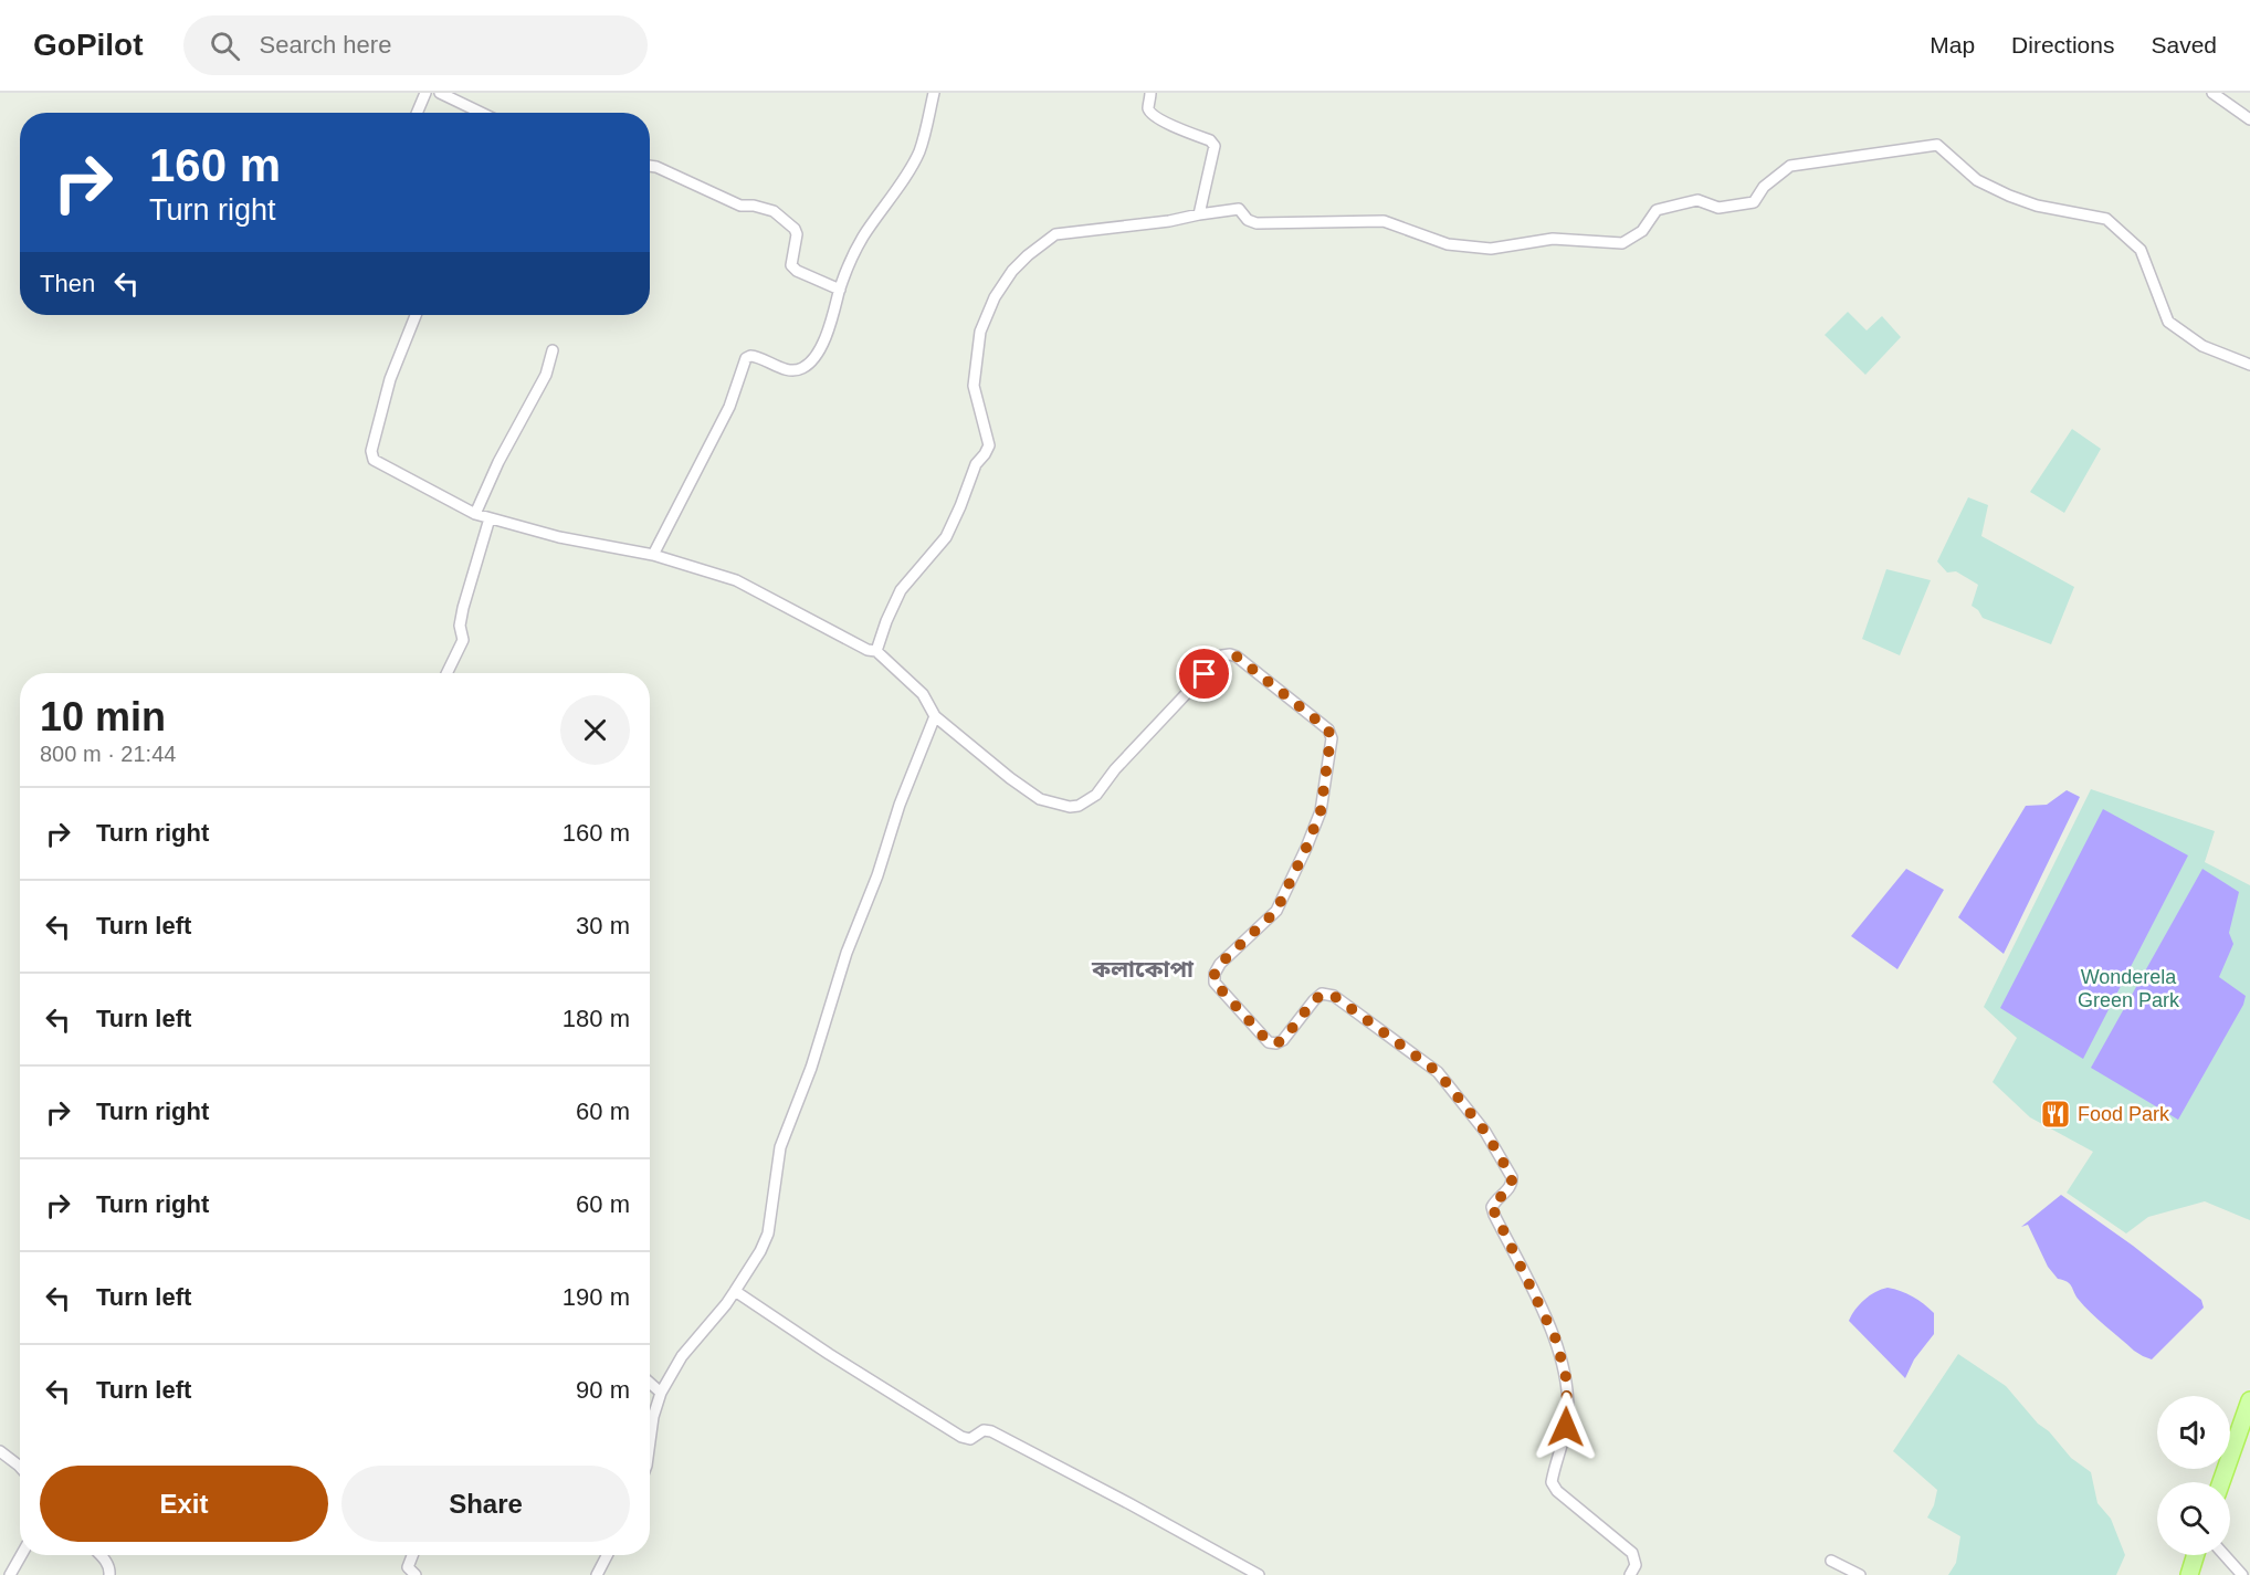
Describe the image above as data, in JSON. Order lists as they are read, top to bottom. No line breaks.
{"districts":["কলাকোপা"],"parks":["Wonderela Green Park"],"places":{"restaurant":["Food Park"]},"page":{"header":"GoPilot","search":"Search here","nav":["Map","Directions","Saved"],"turn":["160 m","Turn right"],"then":"Then","heading":["10 min","800 m · 21:44"],"list":[{"name":"Turn right","value":"160 m"},{"name":"Turn left","value":"30 m"},{"name":"Turn left","value":"180 m"},{"name":"Turn right","value":"60 m"},{"name":"Turn right","value":"60 m"},{"name":"Turn left","value":"190 m"},{"name":"Turn left","value":"90 m"}],"buttons":["Exit","Share"]}}
